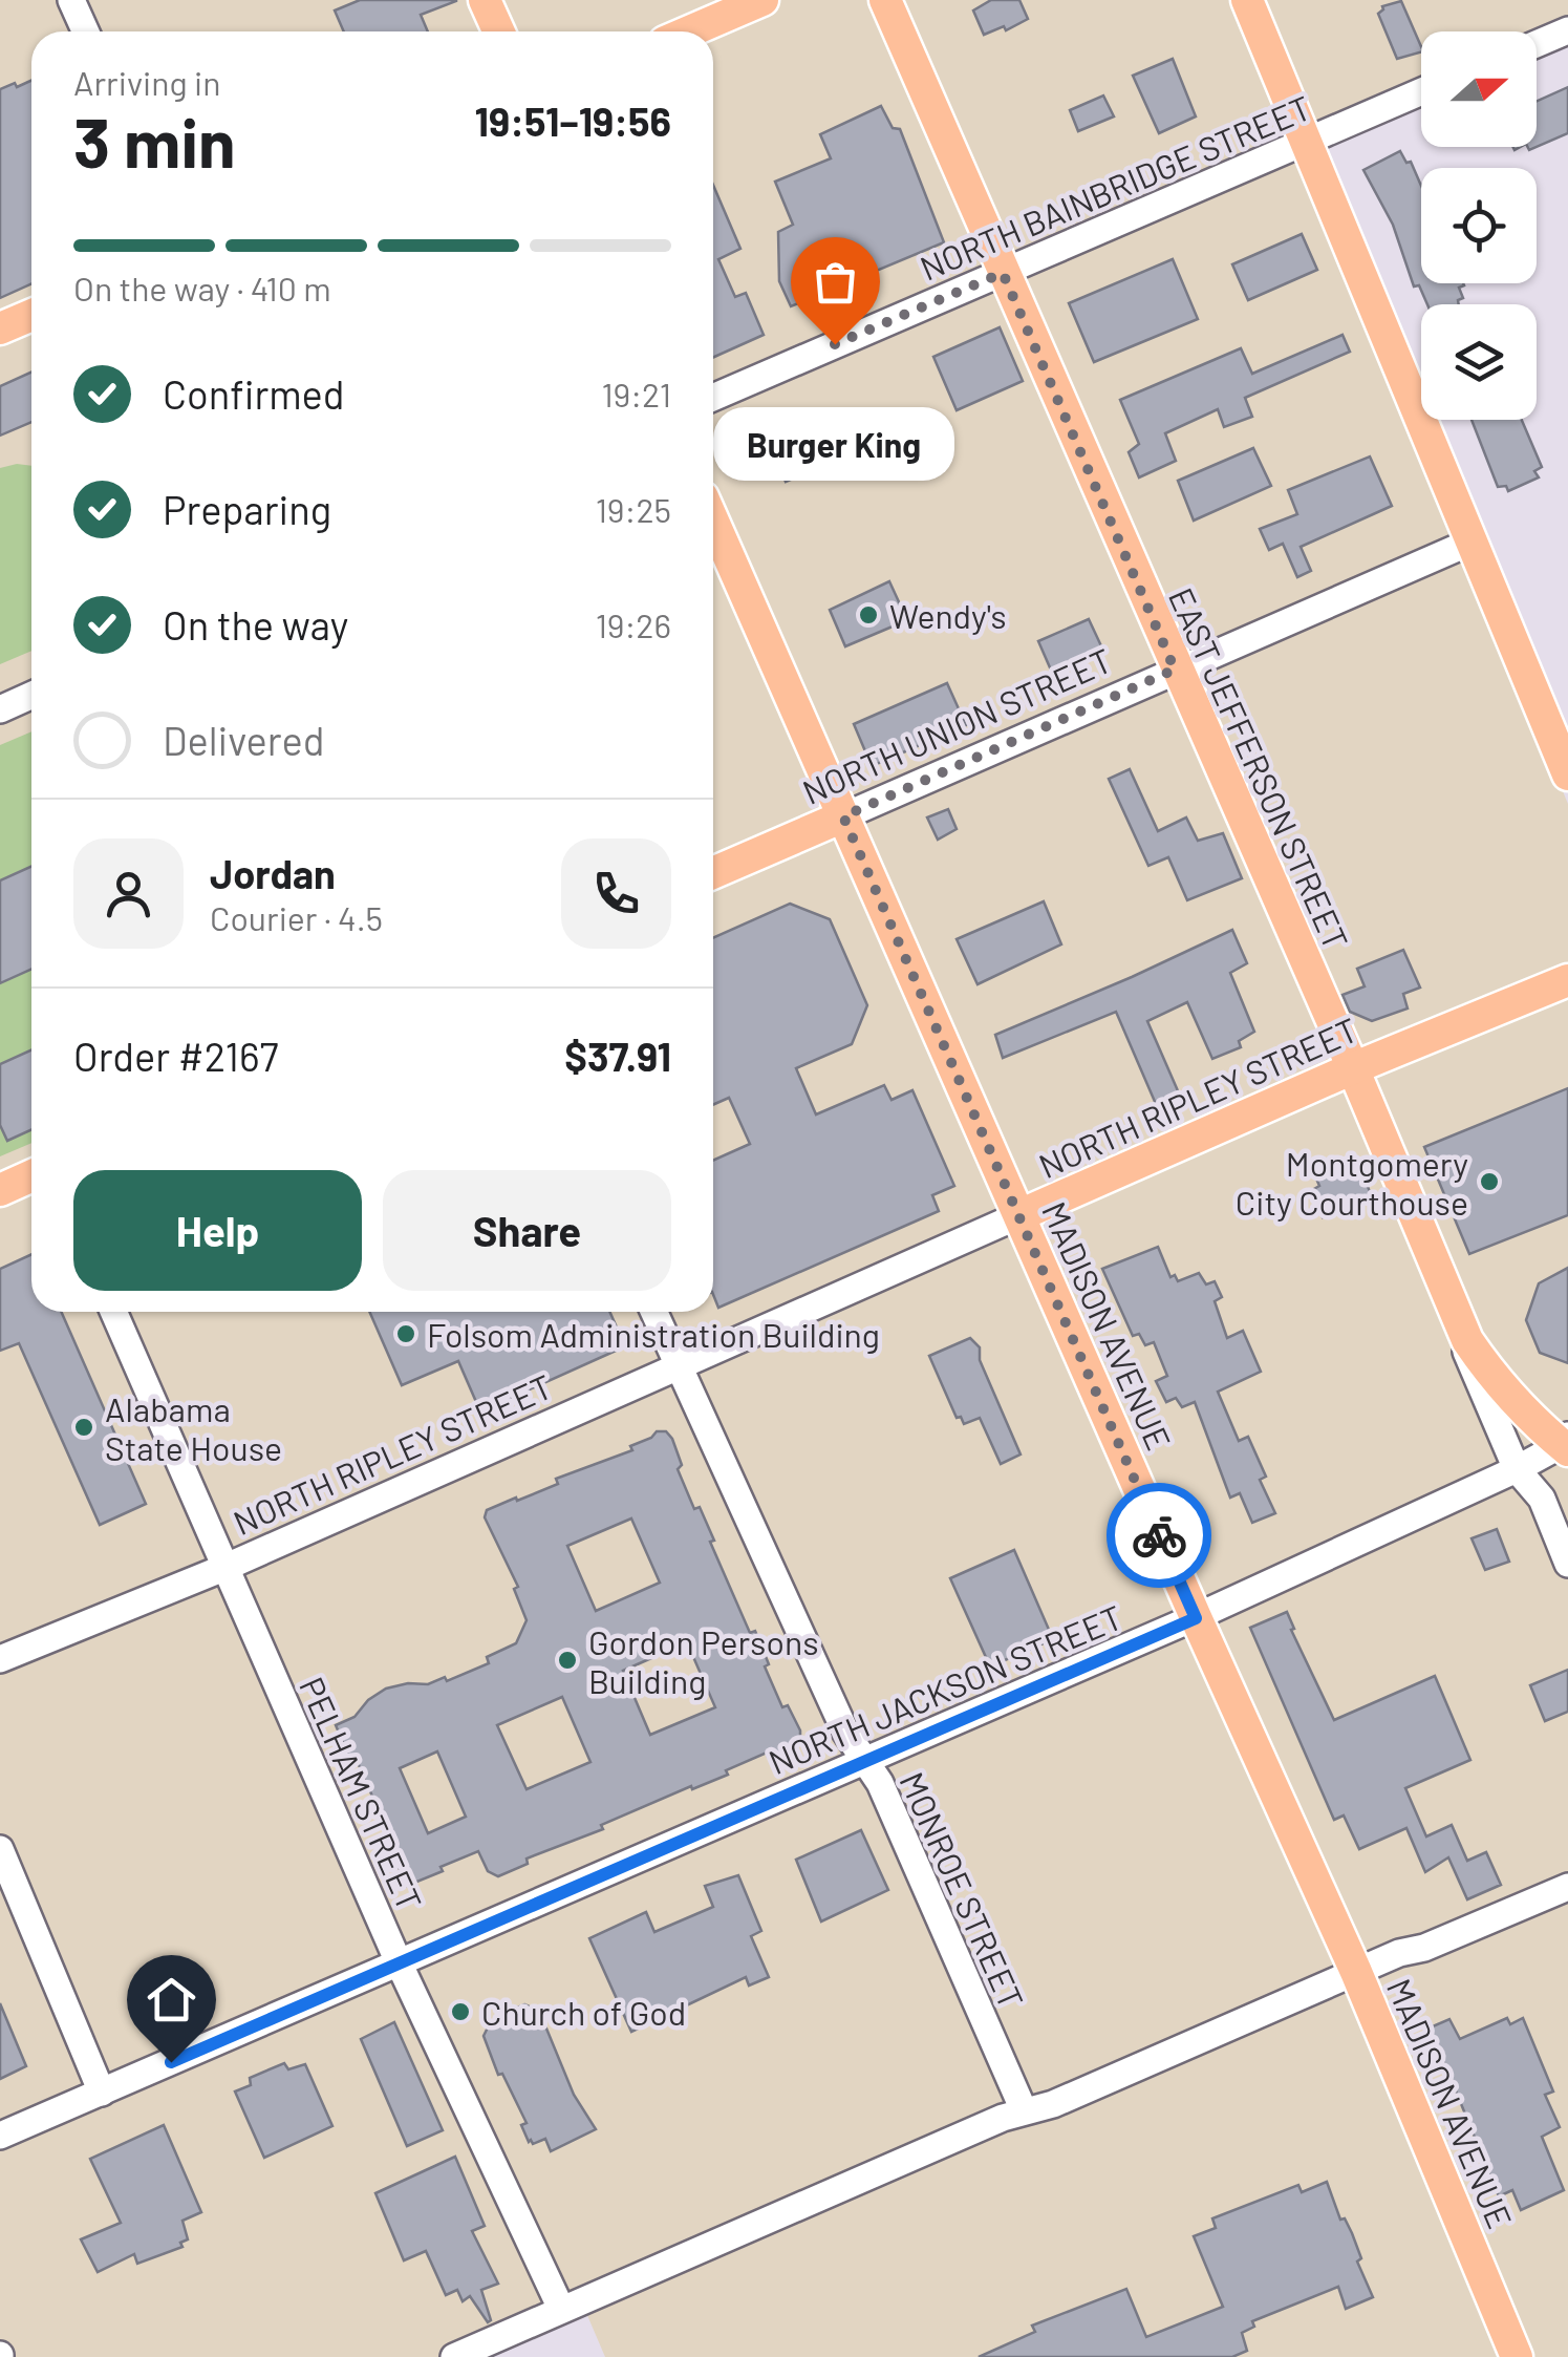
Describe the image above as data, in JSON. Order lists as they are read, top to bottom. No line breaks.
{"streets":{"main road":["NORTH UNION STREET","EAST JEFFERSON STREET","NORTH RIPLEY STREET","MADISON AVENUE"],"street":["NORTH BAINBRIDGE STREET","NORTH JACKSON STREET","PELHAM STREET","MONROE STREET"]},"crossings":[["NORTH BAINBRIDGE STREET","EAST JEFFERSON STREET"],["NORTH UNION STREET","EAST JEFFERSON STREET"],["NORTH UNION STREET","MADISON AVENUE"],["EAST JEFFERSON STREET","NORTH RIPLEY STREET"],["EAST JEFFERSON STREET","NORTH JACKSON STREET"],["NORTH RIPLEY STREET","MADISON AVENUE"],["NORTH RIPLEY STREET","PELHAM STREET"],["NORTH RIPLEY STREET","MONROE STREET"],["MADISON AVENUE","NORTH JACKSON STREET"],["NORTH JACKSON STREET","PELHAM STREET"],["NORTH JACKSON STREET","MONROE STREET"]],"places":["Burger King","Wendy's","Montgomery City Courthouse","Folsom Administration Building","Alabama State House","Gordon Persons Building","Church of God"],"north":"right","page":{"heading":["3 min","Arriving in","19:51–19:56"],"panel":["Jordan","Courier · 4.5","Order #2167","$37.91"],"bar":"On the way · 410 m","list":[["Confirmed","19:21"],["Preparing","19:25"],["On the way","19:26"],"Delivered"],"bubble":"Burger King","buttons":["Help","Share"]}}
